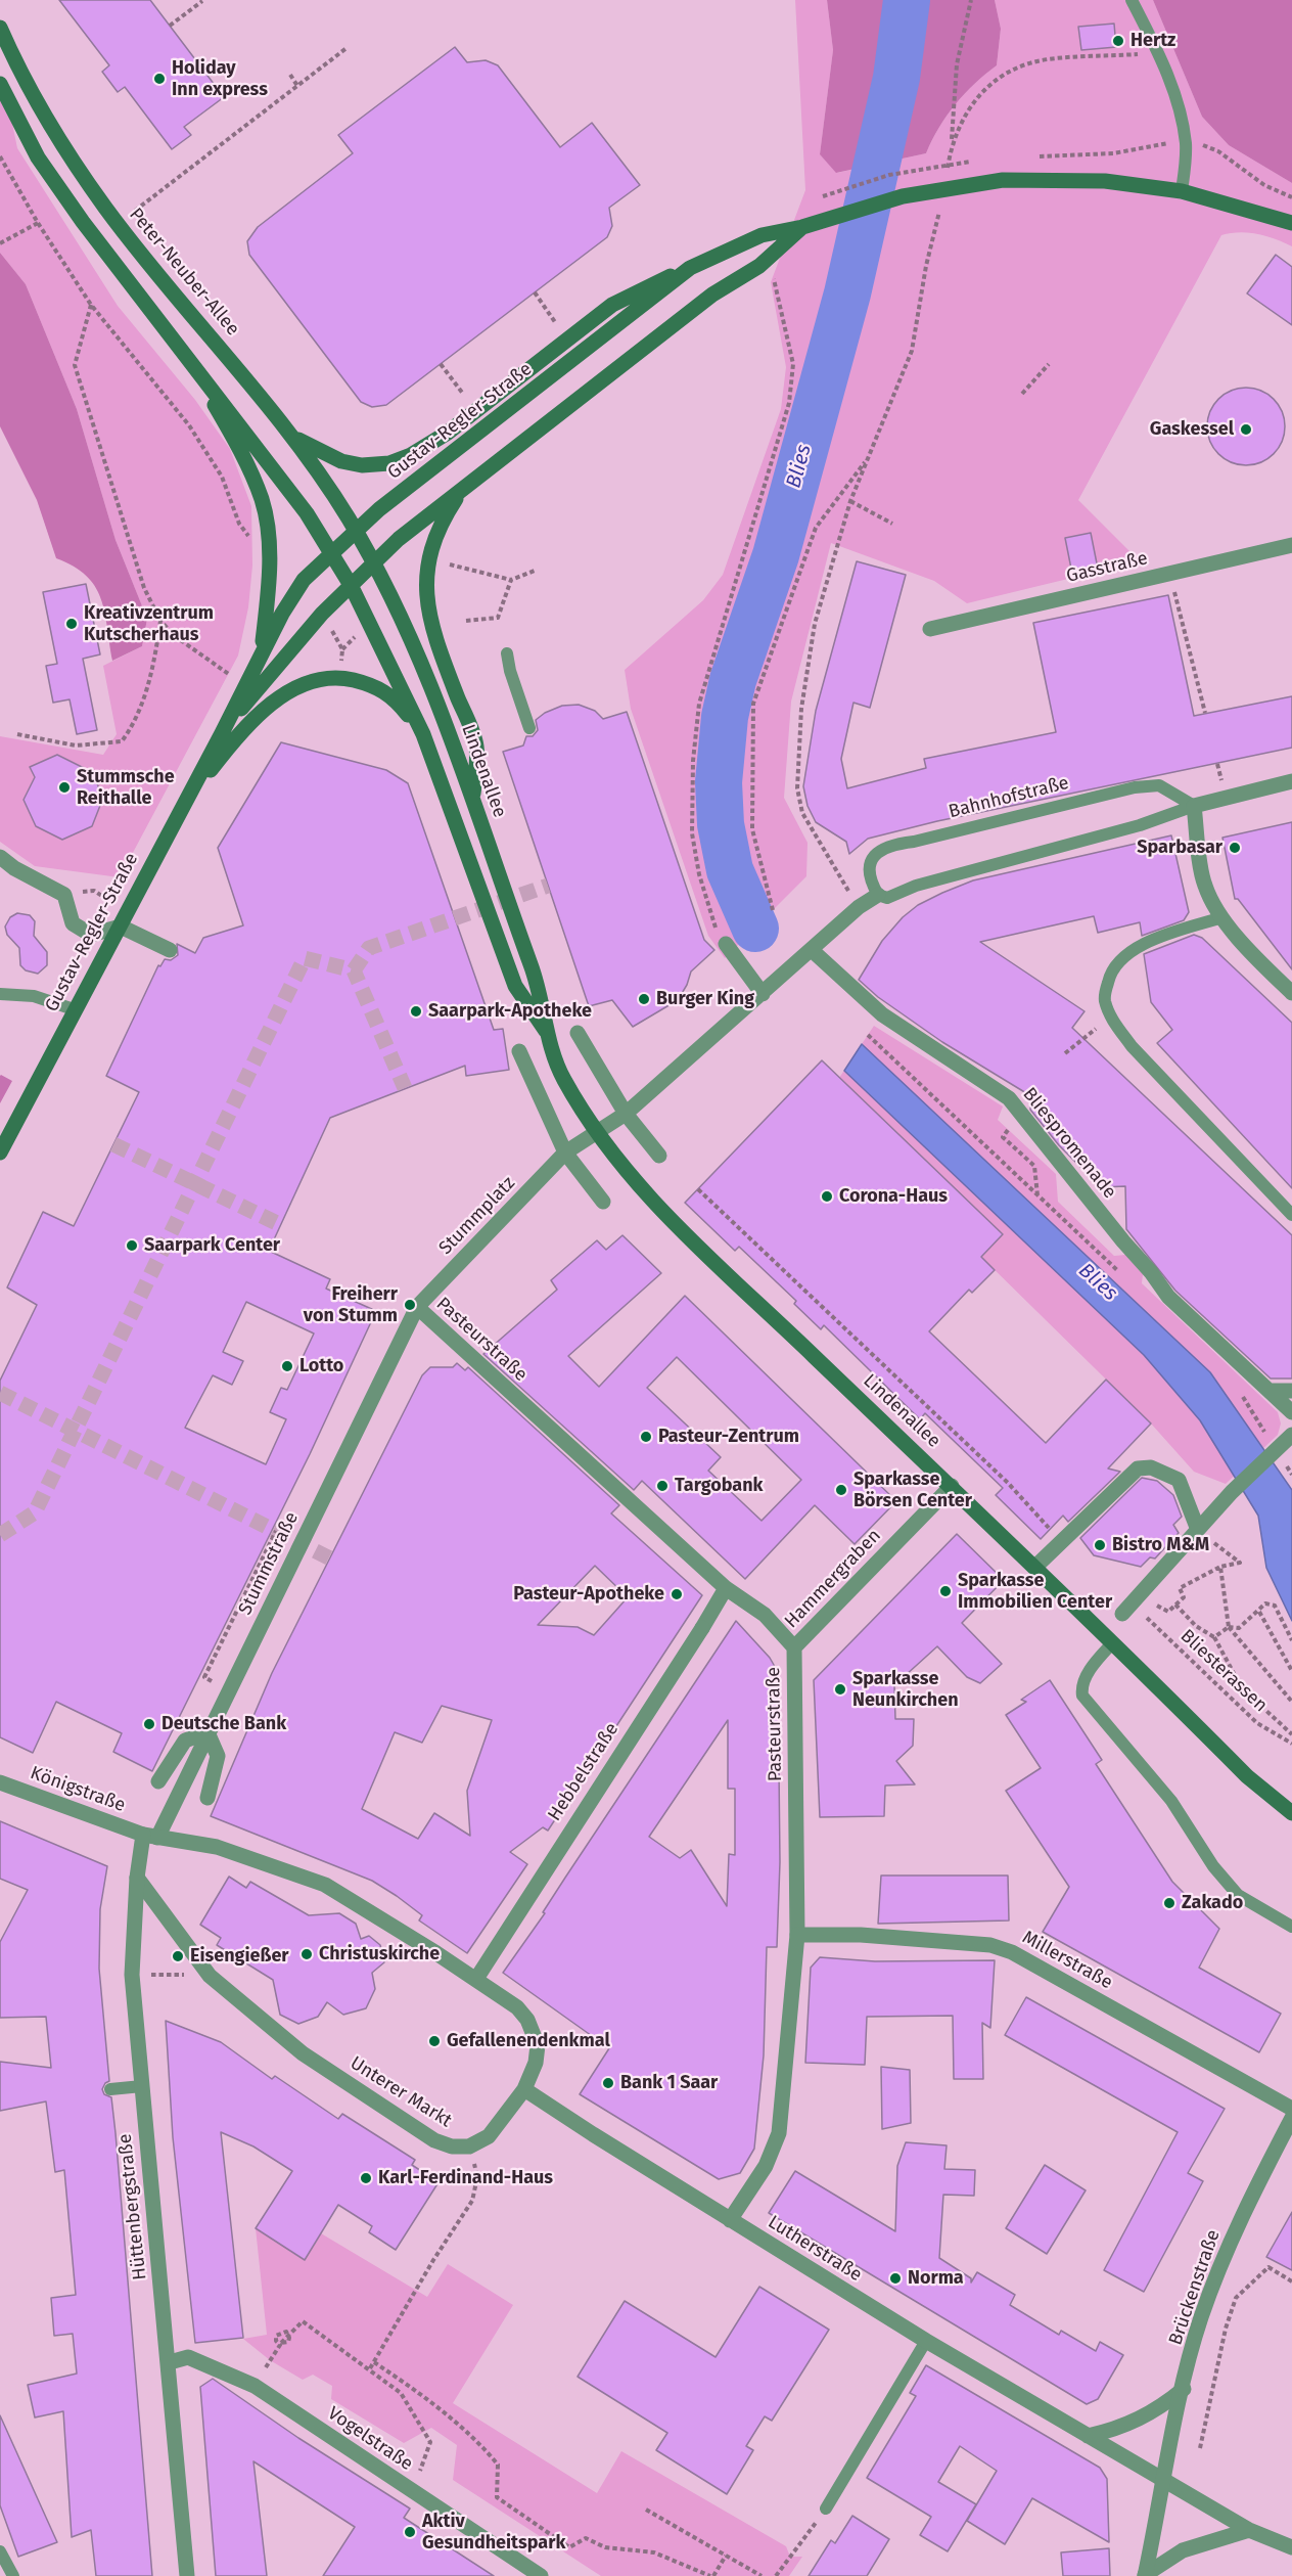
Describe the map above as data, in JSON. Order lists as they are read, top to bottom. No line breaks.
{"streets":{"main road":["Peter-Neuber-Allee","Gustav-Regler-Straße","Lindenallee"],"street":["Gasstraße","Bliespromenade","Stummplatz","Pasteurstraße","Stummstraße","Hammergraben","Hebbelstraße","Königstraße","Millerstraße","Unterer Markt","Hüttenbergstraße","Lutherstraße","Brückenstraße","Vogelstraße"],"lane":["Bahnhofstraße"],"path":["Bliesterassen"]},"crossings":[["Peter-Neuber-Allee","Gustav-Regler-Straße"],["Peter-Neuber-Allee","Lindenallee"],["Gustav-Regler-Straße","Lindenallee"],["Lindenallee","Stummplatz"],["Lindenallee","Hammergraben"],["Stummplatz","Pasteurstraße"],["Stummplatz","Stummstraße"],["Pasteurstraße","Stummstraße"],["Pasteurstraße","Hammergraben"],["Pasteurstraße","Hebbelstraße"],["Pasteurstraße","Millerstraße"],["Pasteurstraße","Lutherstraße"],["Stummstraße","Königstraße"],["Stummstraße","Unterer Markt"],["Stummstraße","Hüttenbergstraße"],["Hebbelstraße","Unterer Markt"],["Königstraße","Unterer Markt"],["Königstraße","Hüttenbergstraße"],["Unterer Markt","Hüttenbergstraße"],["Unterer Markt","Lutherstraße"],["Hüttenbergstraße","Vogelstraße"],["Lutherstraße","Brückenstraße"]],"water":["Blies"],"places":["Hertz","Holiday Inn express","Gaskessel","Kreativzentrum Kutscherhaus","Stummsche Reithalle","Sparbasar","Burger King","Saarpark-Apotheke","Corona-Haus","Saarpark Center","Freiherr von Stumm","Lotto","Pasteur-Zentrum","Targobank","Sparkasse Börsen Center","Bistro M&M","Sparkasse Immobilien Center","Pasteur-Apotheke","Sparkasse Neunkirchen","Deutsche Bank","Zakado","Christuskirche","Eisengießer","Gefallenendenkmal","Bank 1 Saar","Karl-Ferdinand-Haus","Norma","Aktiv Gesundheitspark"]}
